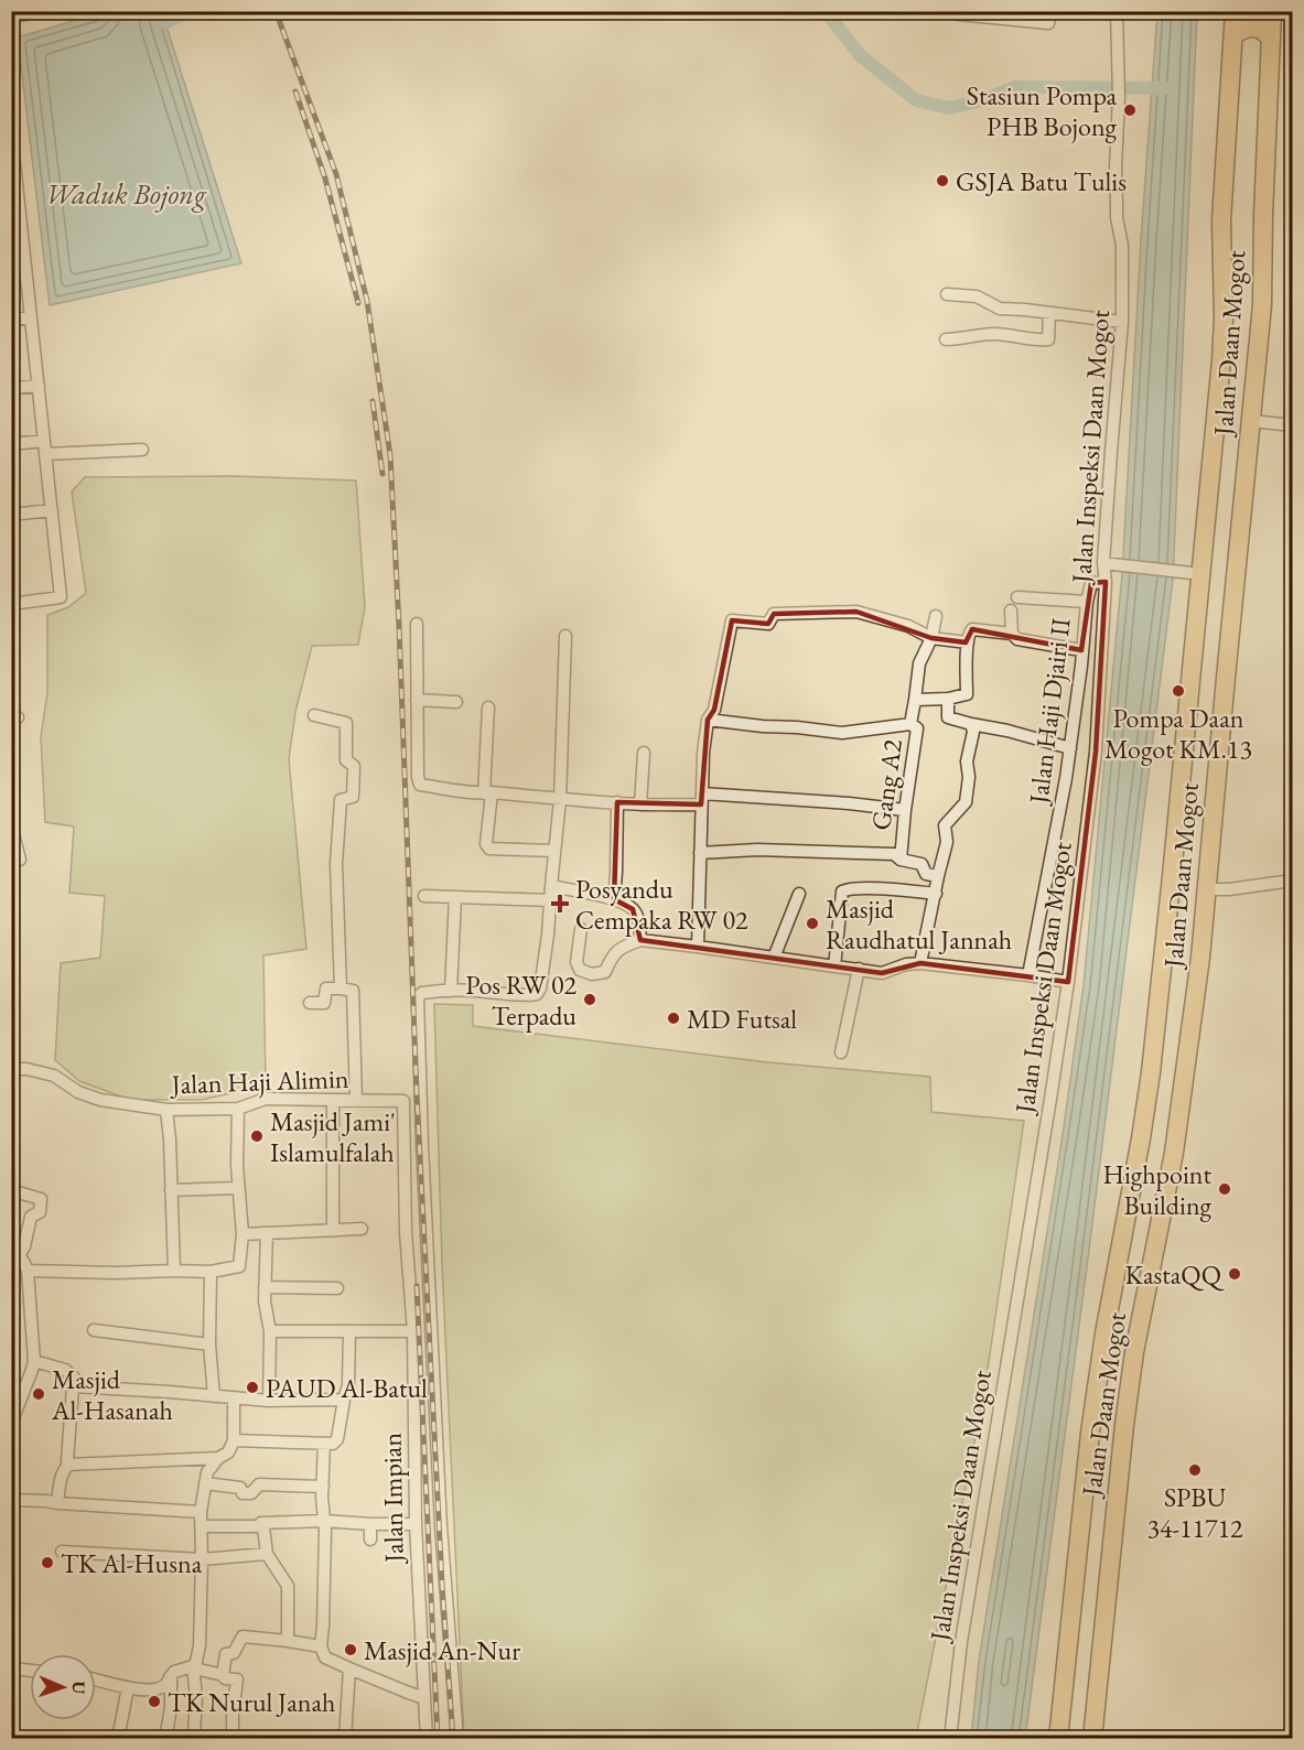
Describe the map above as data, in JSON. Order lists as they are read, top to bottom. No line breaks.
{"streets":{"highway":["Jalan Daan Mogot"],"street":["Jalan Inspeksi Daan Mogot","Jalan Haji Djairi II","Gang A2","Jalan Haji Alimin","Jalan Impian"]},"crossings":[["Jalan Inspeksi Daan Mogot","Jalan Haji Djairi II"],["Jalan Haji Alimin","Jalan Impian"]],"water":["Waduk Bojong"],"places":{"other":["Stasiun Pompa PHB Bojong","GSJA Batu Tulis","Pompa Daan Mogot KM.13","Masjid Raudhatul Jannah","Pos RW 02 Terpadu","MD Futsal","Masjid Jami' Islamulfalah","Highpoint Building","KastaQQ","PAUD Al-Batul","Masjid Al-Hasanah","SPBU 34-11712","TK Al-Husna","Masjid An-Nur","TK Nurul Janah"],"health":["Posyandu Cempaka RW 02"]},"north":"right"}
